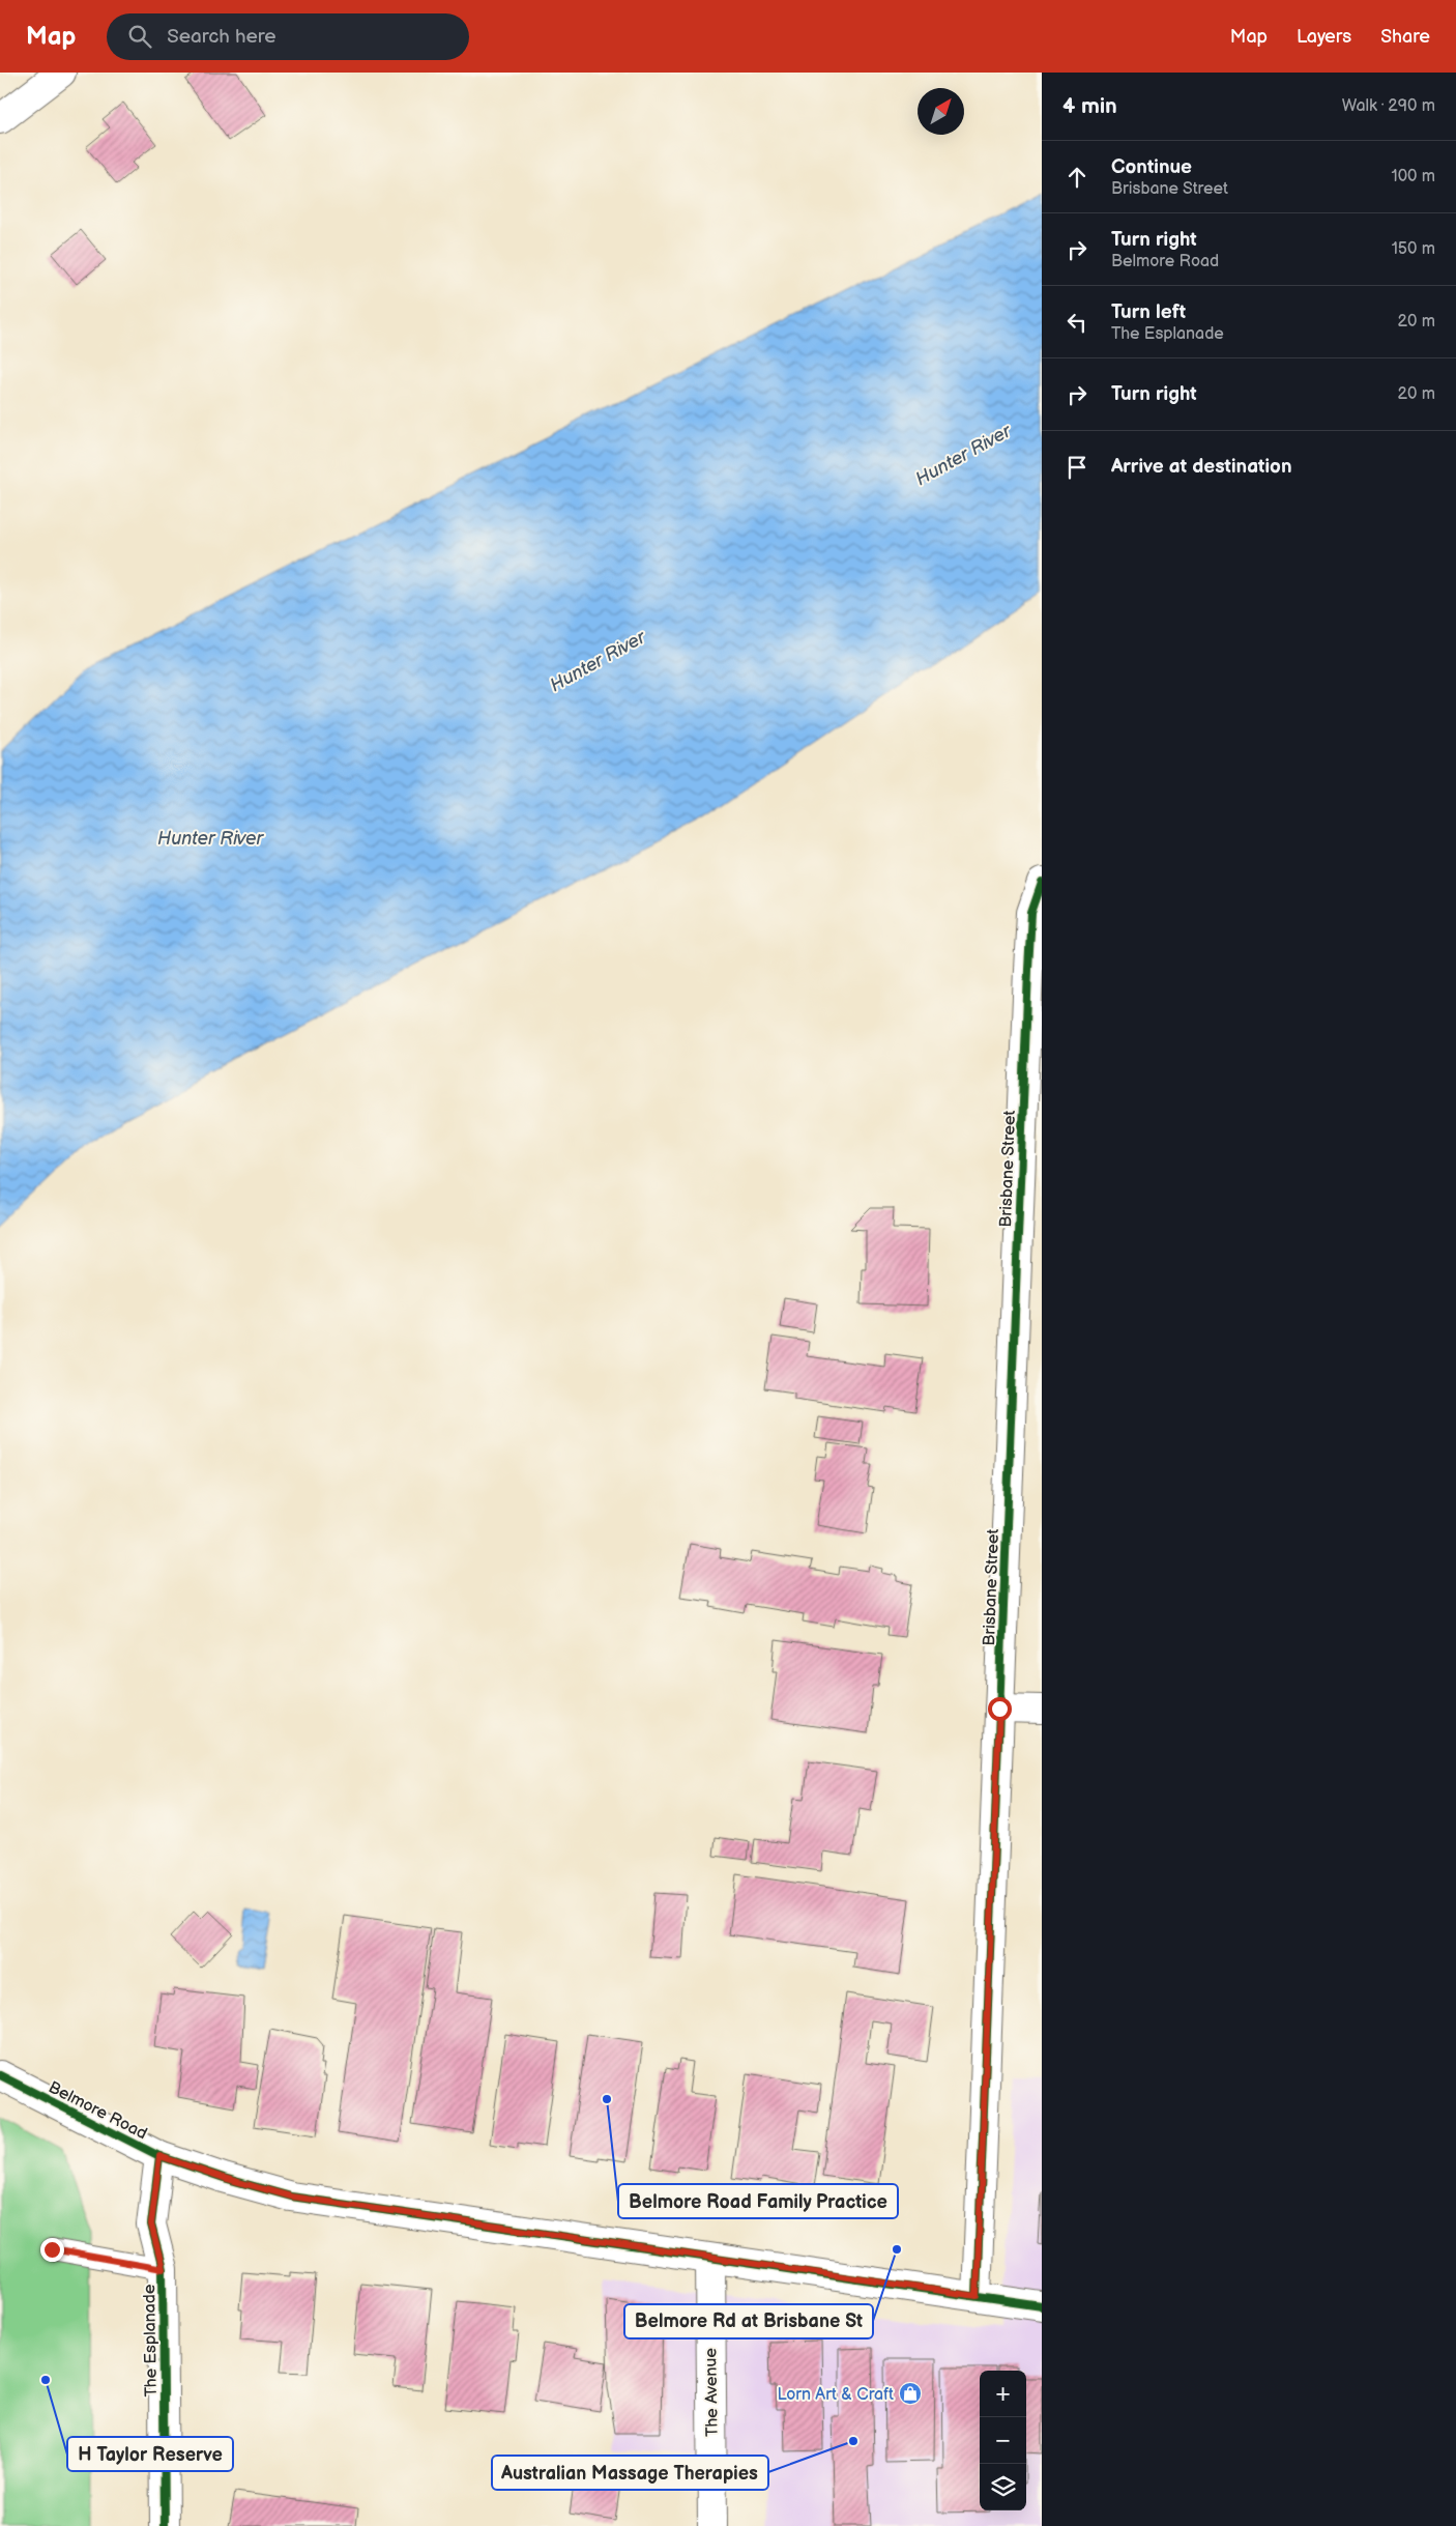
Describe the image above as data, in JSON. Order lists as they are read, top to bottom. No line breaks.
{"streets":{"street":["Brisbane Street","Belmore Road","The Esplanade","The Avenue"]},"crossings":[["Brisbane Street","Belmore Road"],["Belmore Road","The Esplanade"],["Belmore Road","The Avenue"]],"water":["Hunter River"],"places":{"other":["Belmore Road Family Practice","Belmore Rd at Brisbane St","H Taylor Reserve","Australian Massage Therapies"],"shop":["Lorn Art & Craft"]},"north":"top right","page":{"header":"Map","search":"Search here","nav":["Map","Layers","Share"],"heading":["4 min","Walk · 290 m"],"list":[["Continue","Brisbane Street","100 m"],["Turn right","Belmore Road","150 m"],["Turn left","The Esplanade","20 m"],["Turn right","20 m"],"Arrive at destination"],"map_buttons":["+","−"]}}
